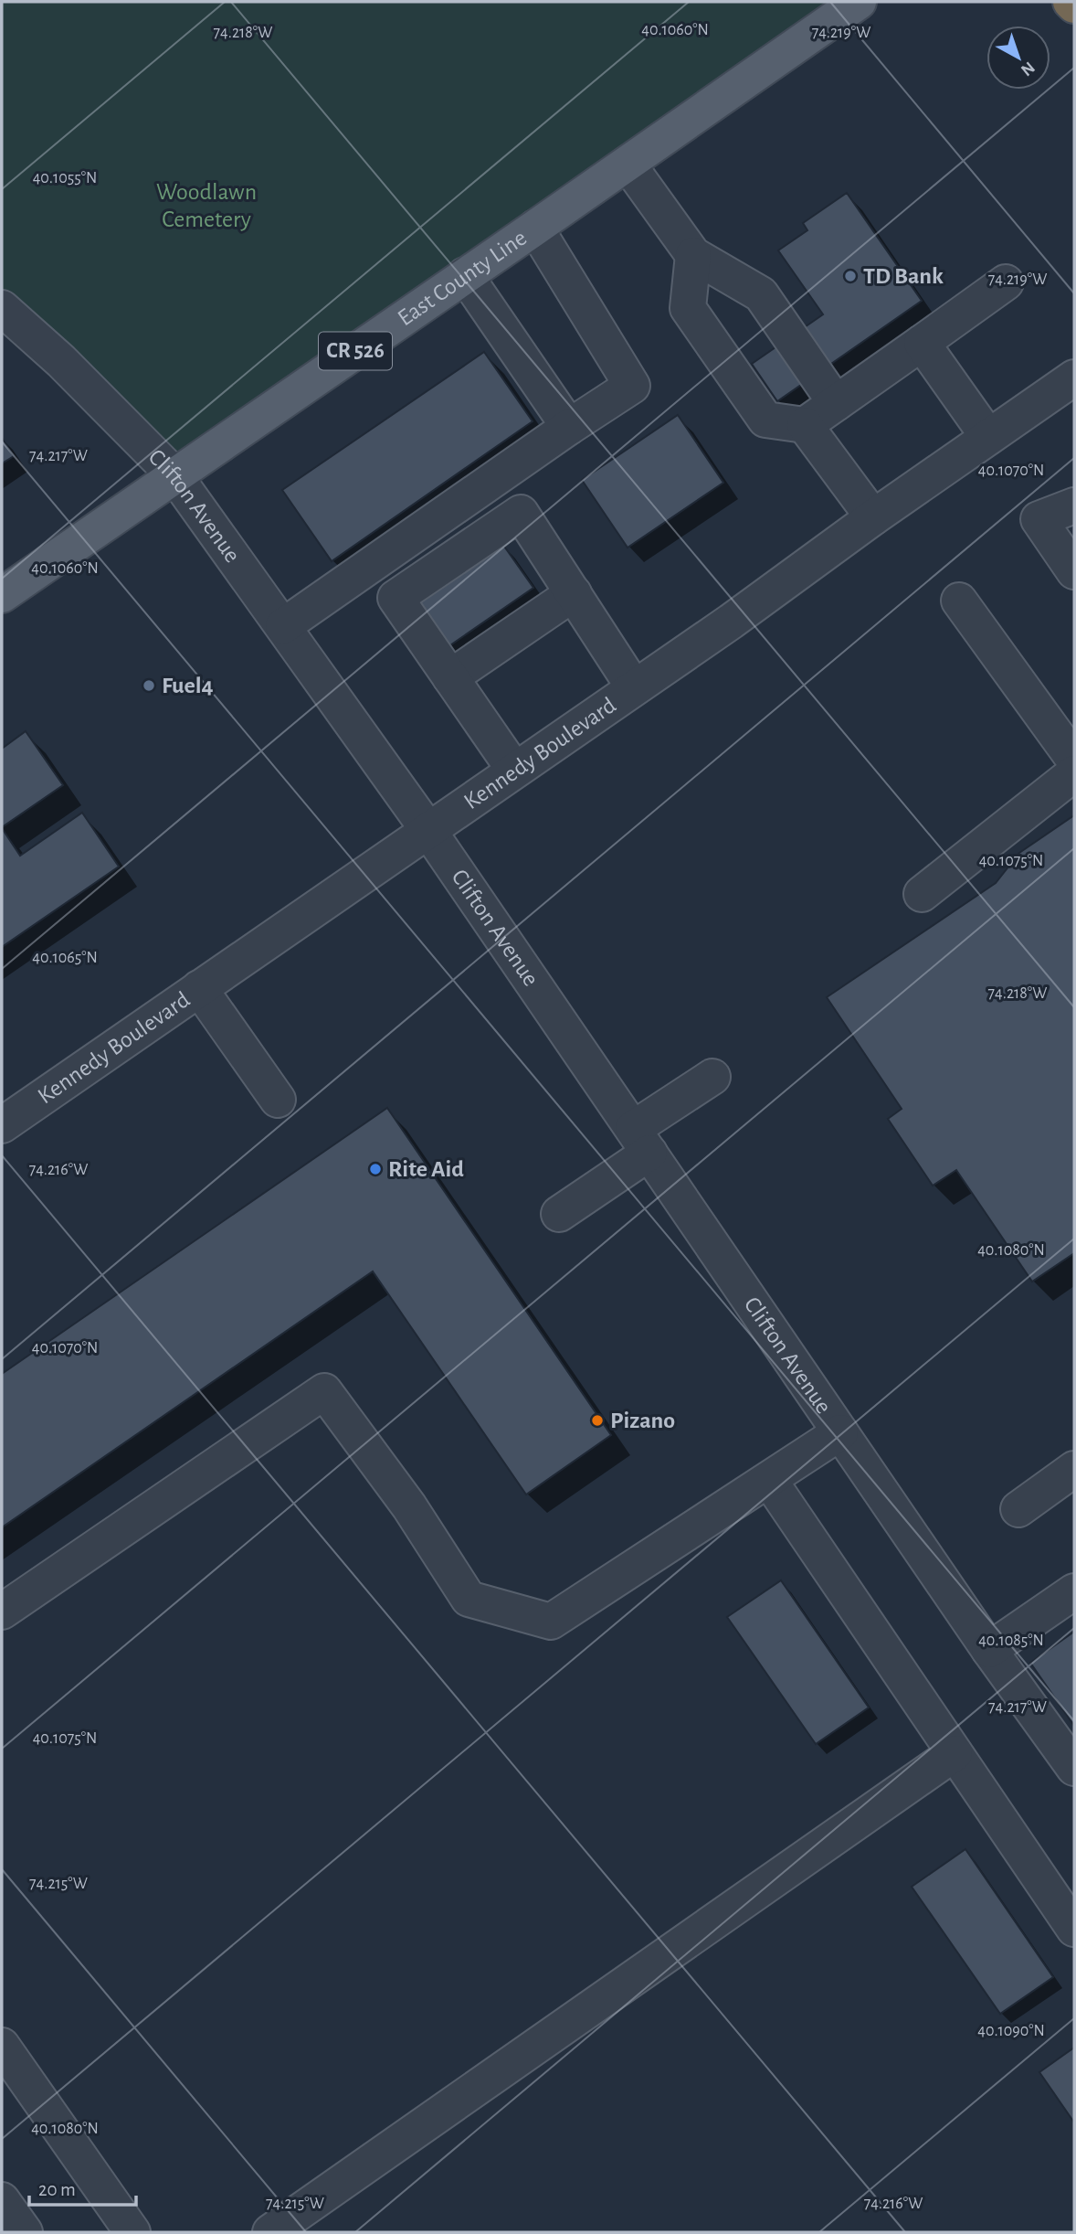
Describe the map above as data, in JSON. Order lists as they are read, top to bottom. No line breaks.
{"streets":{"main road":["East County Line","CR 526"],"street":["Clifton Avenue","Kennedy Boulevard"]},"crossings":[["East County Line","Clifton Avenue"],["Clifton Avenue","Kennedy Boulevard"]],"parks":["Woodlawn Cemetery"],"places":["TD Bank","Fuel4","Rite Aid","Pizano"],"scale_bar":"20 m","north":"bottom right","coordinates":["40.1060°N","74.218°W","74.219°W","40.1055°N","74.217°W","40.1070°N","40.1075°N","40.1065°N","74.216°W","40.1080°N","40.1085°N","74.215°W","40.1090°N"]}
